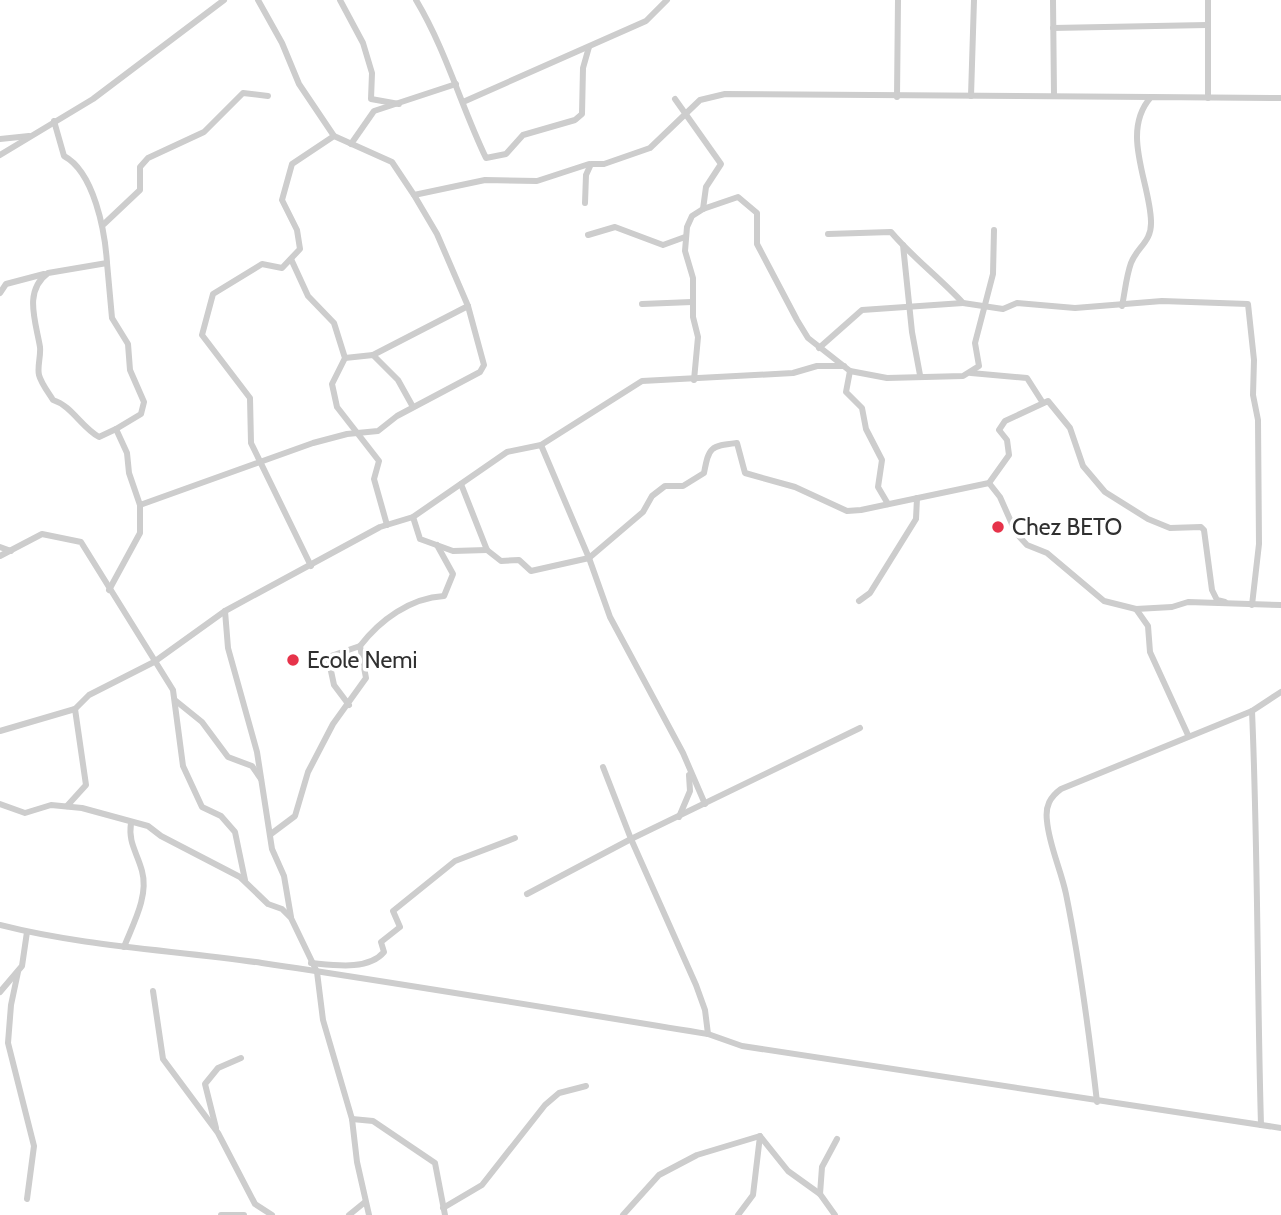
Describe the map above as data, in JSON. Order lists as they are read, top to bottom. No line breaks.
{"places":["Chez BETO","Ecole Nemi"]}
